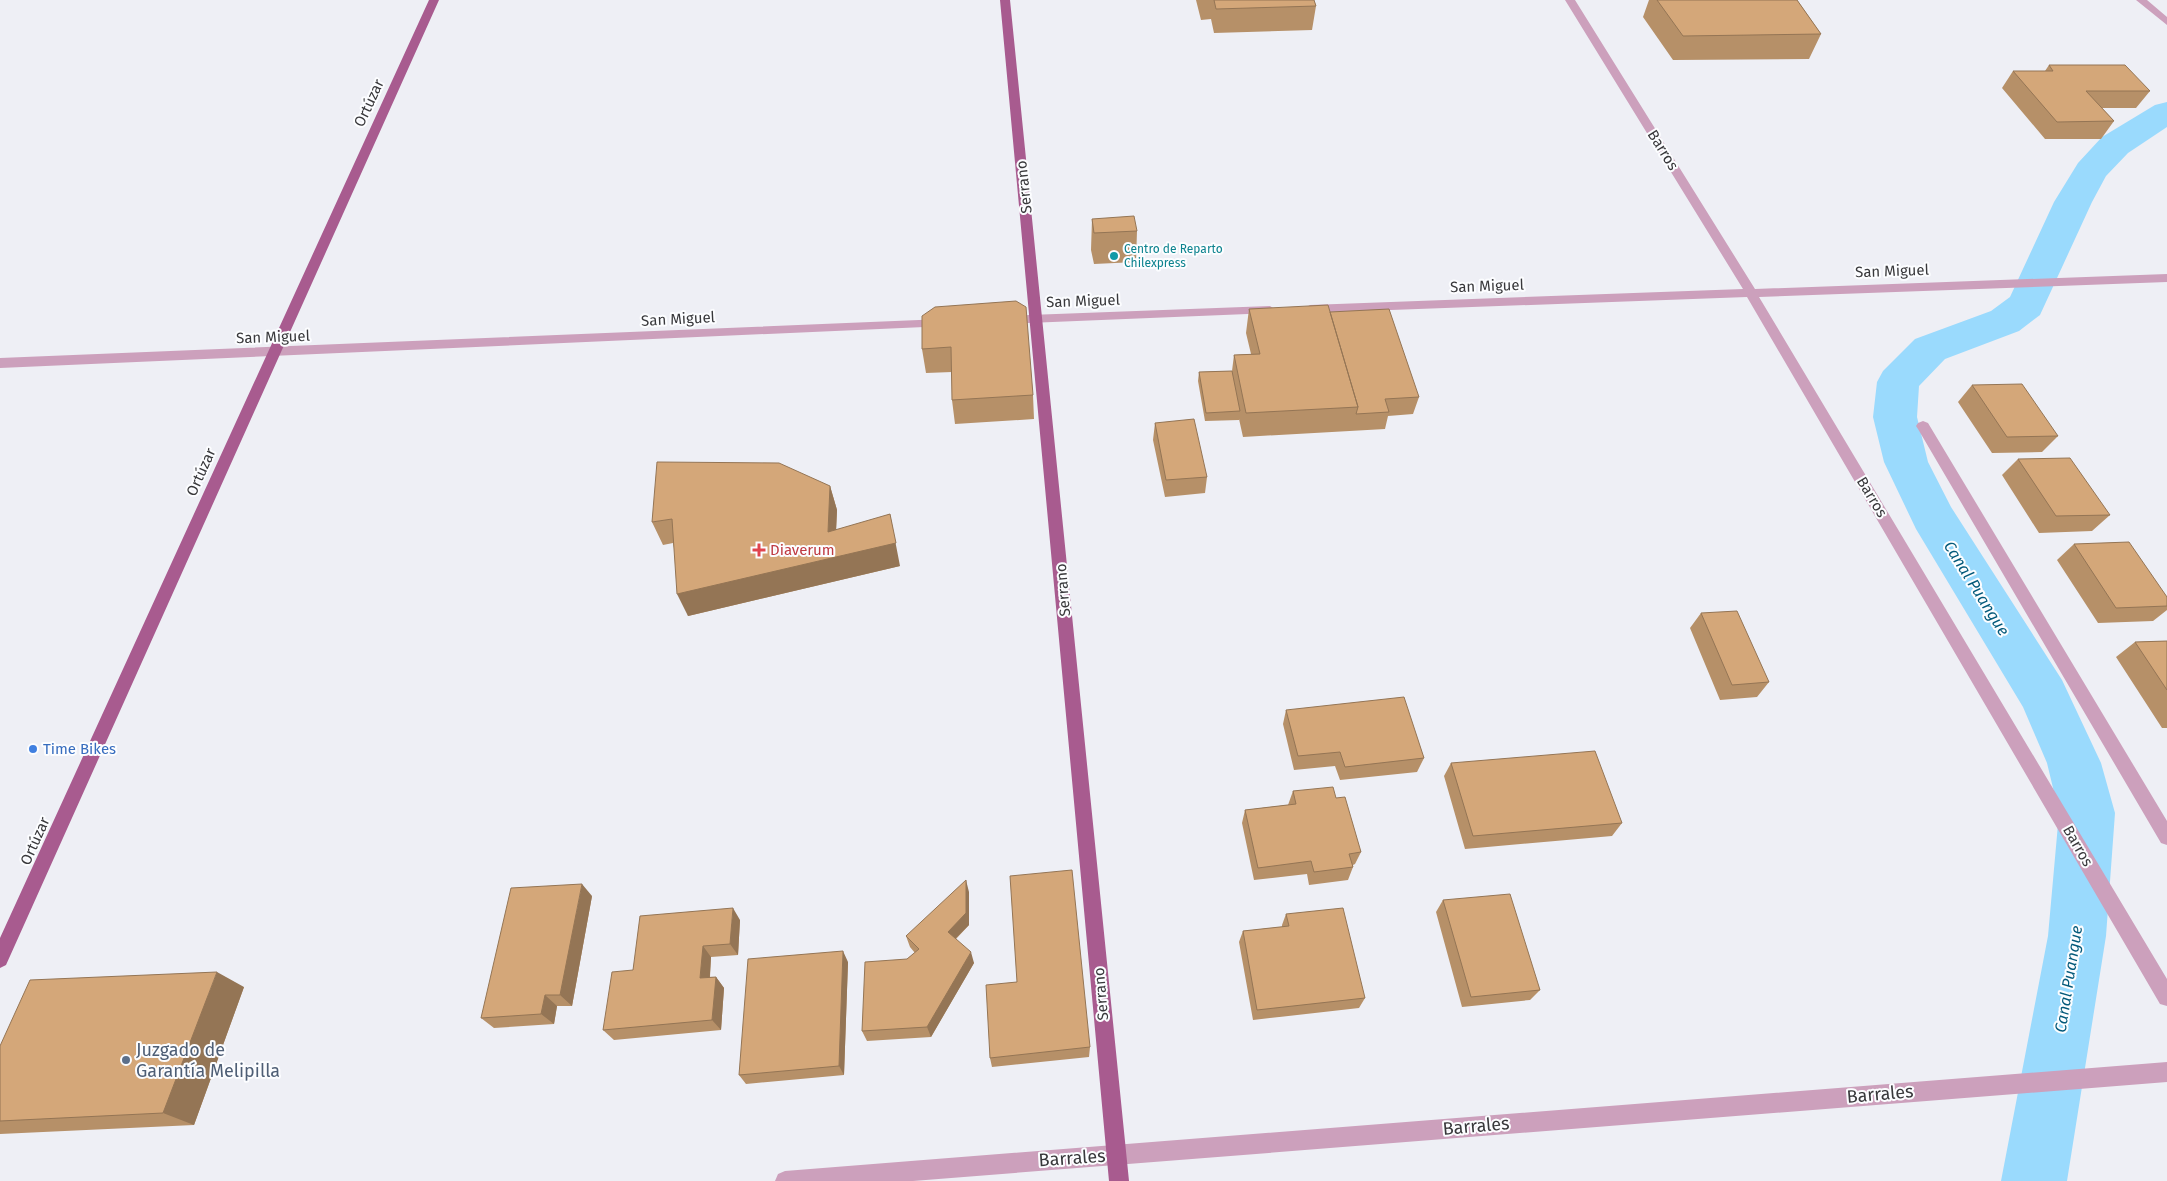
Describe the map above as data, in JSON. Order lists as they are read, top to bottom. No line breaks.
{"streets":{"main road":["Ortúzar","Serrano"],"street":["Barros","San Miguel","Barrales"]},"crossings":[["Ortúzar","San Miguel"],["Barros","San Miguel"],["Serrano","San Miguel"],["Serrano","Barrales"]],"water":["Canal Puangue"],"places":{"other":["Centro de Reparto Chilexpress","Time Bikes","Juzgado de Garantía Melipilla"],"health":["Diaverum"]}}
